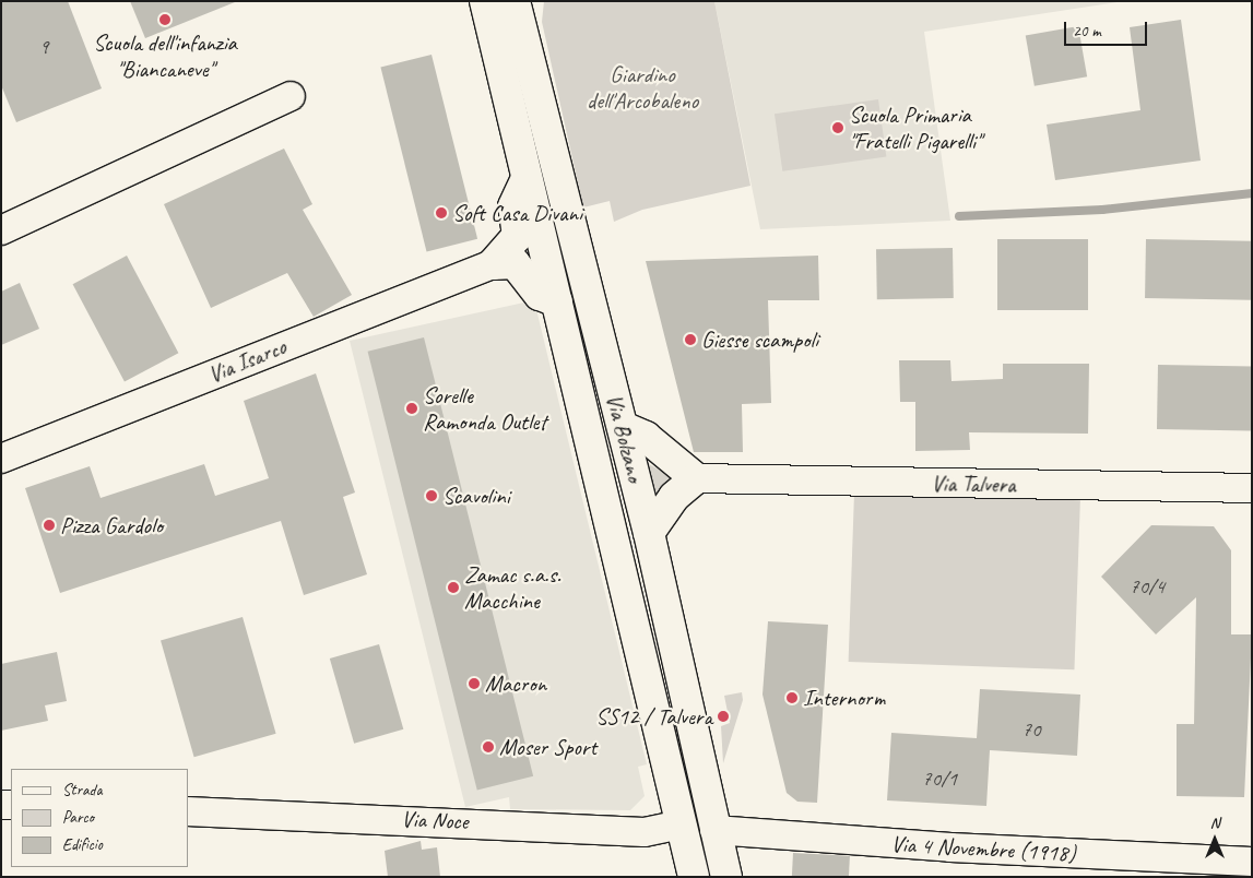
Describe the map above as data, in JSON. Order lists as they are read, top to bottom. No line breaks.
{"streets":{"main road":["Via Bolzano"],"street":["Via Isarco","Via Talvera","Via Noce","Via 4 Novembre (1918)"]},"crossings":[["Via Bolzano","Via Noce"],["Via Bolzano","Via 4 Novembre (1918)"]],"parks":["Giardino dell'Arcobaleno"],"places":["Scuola dell'infanzia \"Biancaneve\"","Scuola Primaria \"Fratelli Pigarelli\"","Soft Casa Divani","Giesse scampoli","Sorelle Ramonda Outlet","Scavolini","Pizza Gardolo","Zamac s.a.s. Macchine","Macron","Internorm","SS12 / Talvera","Moser Sport"],"house_numbers":["9","70/4","70","70/1"],"legend":["Strada","Parco","Edificio"],"scale_bar":"20 m","north":"top"}
